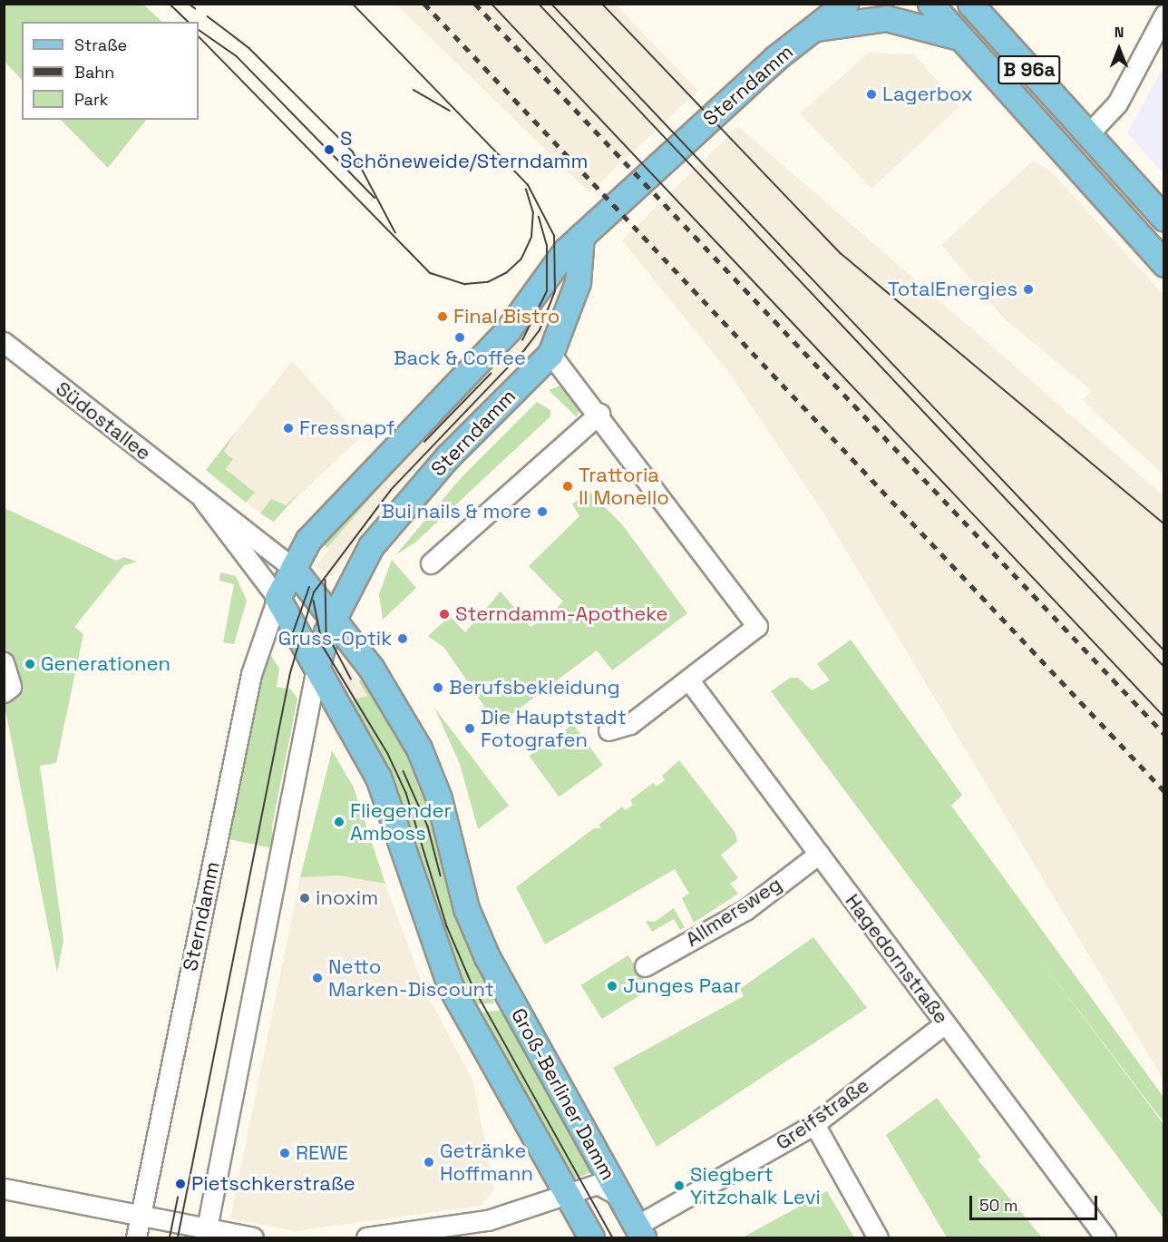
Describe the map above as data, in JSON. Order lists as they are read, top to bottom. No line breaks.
{"streets":{"main road":["B 96a","Sterndamm","Groß-Berliner Damm"],"street":["Südostallee","Allmersweg","Hagedornstraße","Greifstraße"]},"crossings":[["Sterndamm","Südostallee"],["Sterndamm","Groß-Berliner Damm"],["Allmersweg","Hagedornstraße"],["Hagedornstraße","Greifstraße"],["Groß-Berliner Damm","Greifstraße"]],"places":["Lagerbox","S Schöneweide/Sterndamm","TotalEnergies","Final Bistro","Back & Coffee","Fressnapf","Trattoria Il Monello","Bui nails & more","Sterndamm-Apotheke","Gruss-Optik","Generationen","Berufsbekleidung","Die Hauptstadt Fotografen","Fliegender Amboss","inoxim","Netto Marken-Discount","Junges Paar","REWE","Getränke Hoffmann","Pietschkerstraße","Siegbert Yitzchalk Levi"],"legend":["Straße","Bahn","Park"],"scale_bar":"50 m","north":"top"}
